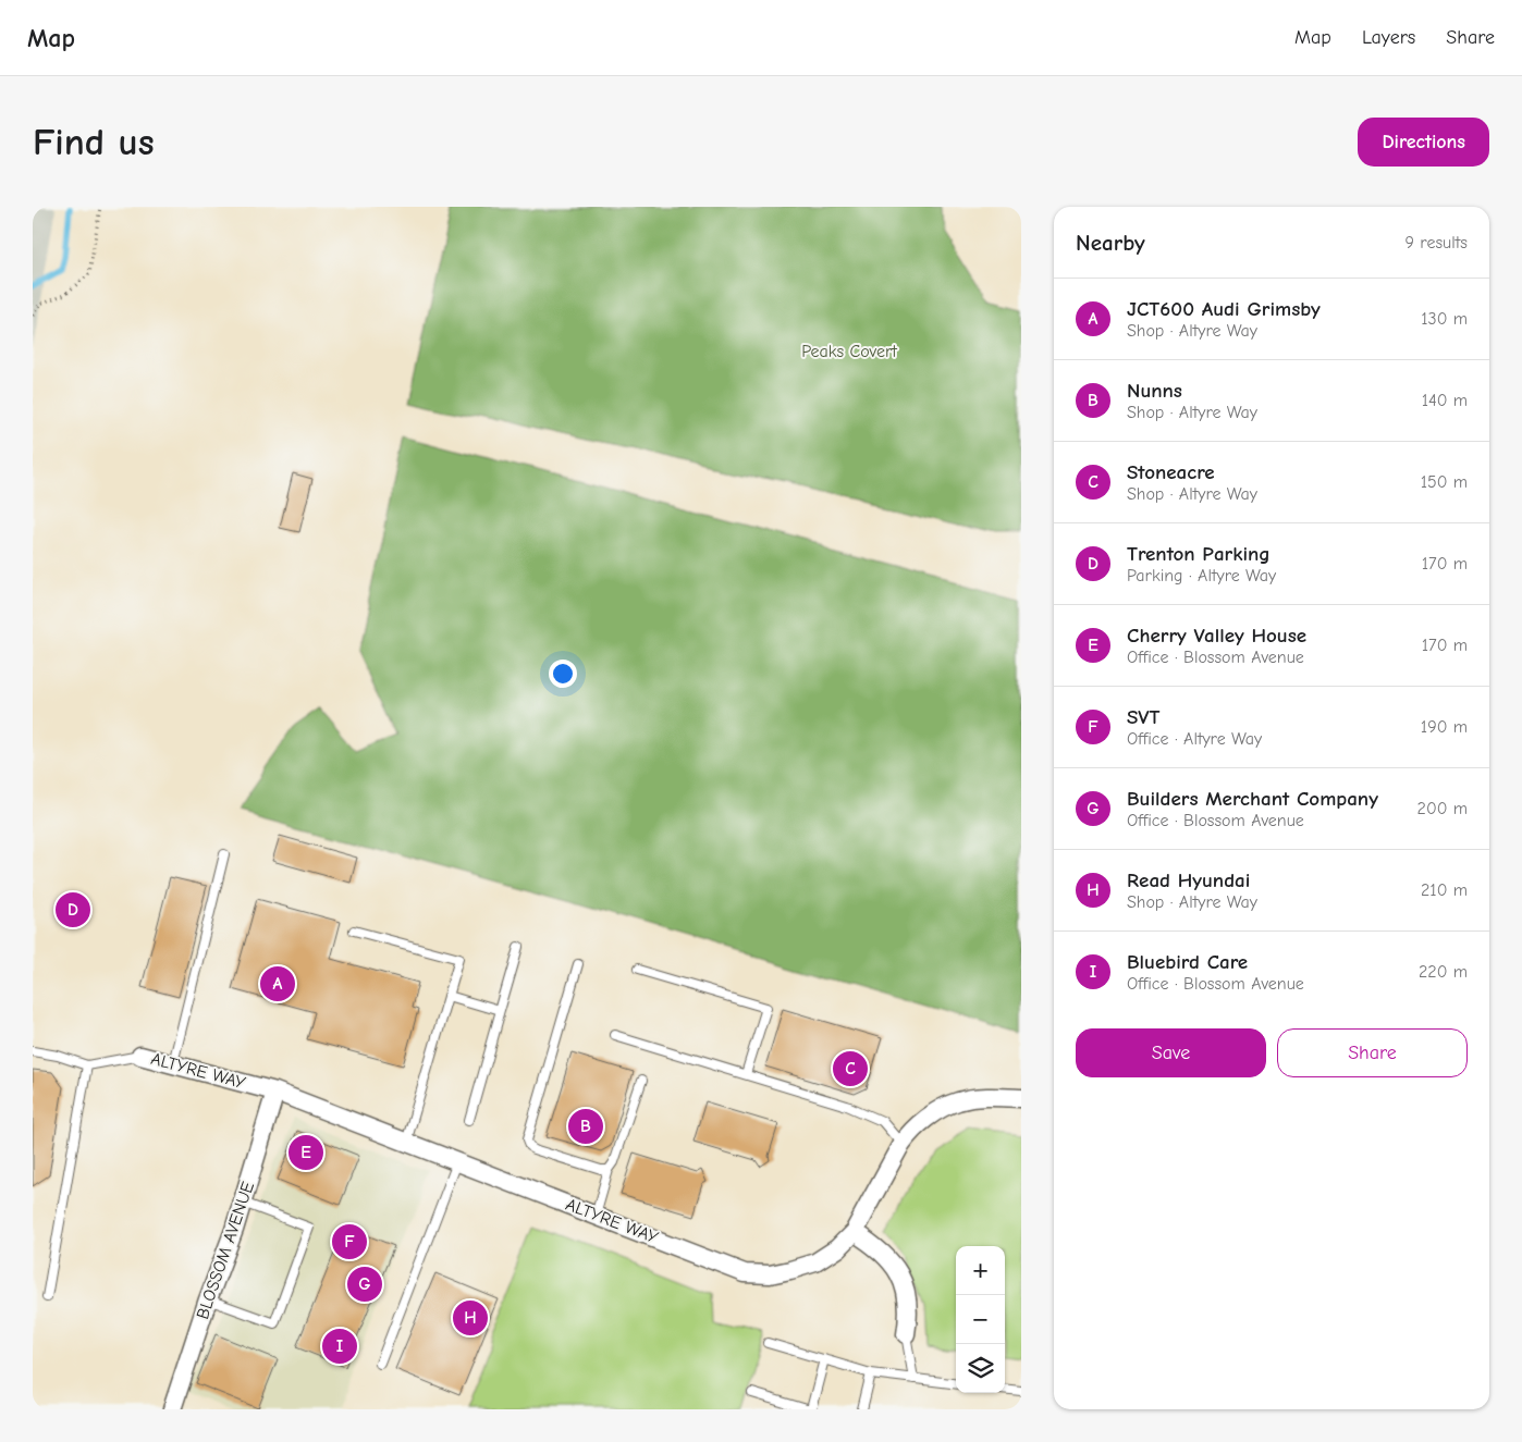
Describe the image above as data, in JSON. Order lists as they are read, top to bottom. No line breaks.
{"streets":{"street":["ALTYRE WAY","BLOSSOM AVENUE"]},"crossings":[["ALTYRE WAY","BLOSSOM AVENUE"]],"parks":["Peaks Covert"],"page":{"header":"Map","nav":["Map","Layers","Share"],"buttons":["Directions",["Save","Share"]],"title":"Find us","heading":["Nearby","9 results"],"list":[{"mark":"A","name":"JCT600 Audi Grimsby","note":"Shop · Altyre Way","value":"130 m"},{"mark":"B","name":"Nunns","note":"Shop · Altyre Way","value":"140 m"},{"mark":"C","name":"Stoneacre","note":"Shop · Altyre Way","value":"150 m"},{"mark":"D","name":"Trenton Parking","note":"Parking · Altyre Way","value":"170 m"},{"mark":"E","name":"Cherry Valley House","note":"Office · Blossom Avenue","value":"170 m"},{"mark":"F","name":"SVT","note":"Office · Altyre Way","value":"190 m"},{"mark":"G","name":"Builders Merchant Company","note":"Office · Blossom Avenue","value":"200 m"},{"mark":"H","name":"Read Hyundai","note":"Shop · Altyre Way","value":"210 m"},{"mark":"I","name":"Bluebird Care","note":"Office · Blossom Avenue","value":"220 m"}],"pins":["D","A","C","B","E","F","G","H","I"],"map_buttons":["+","−"]}}
